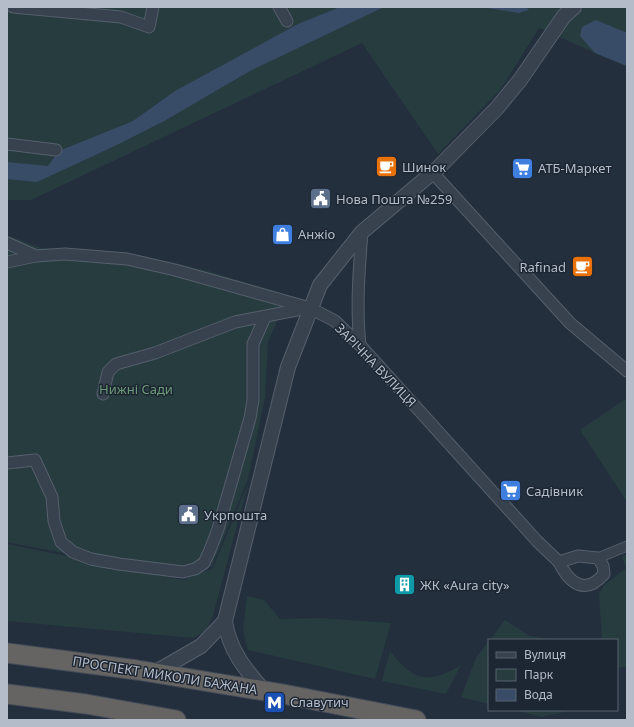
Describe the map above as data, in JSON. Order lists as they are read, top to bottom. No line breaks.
{"streets":{"highway":["ПРОСПЕКТ МИКОЛИ БАЖАНА"],"street":["ЗАРІЧНА ВУЛИЦЯ"]},"parks":["Нижні Сади"],"places":{"cafe":["Шинок","Rafinad"],"supermarket":["АТБ-Маркет","Садівник"],"public building":["Нова Пошта №259","Укрпошта"],"shop":["Анжіо"],"building":["ЖК «Aura city»"],"metro station":["Славутич"]},"legend":["Вулиця","Парк","Вода"]}
